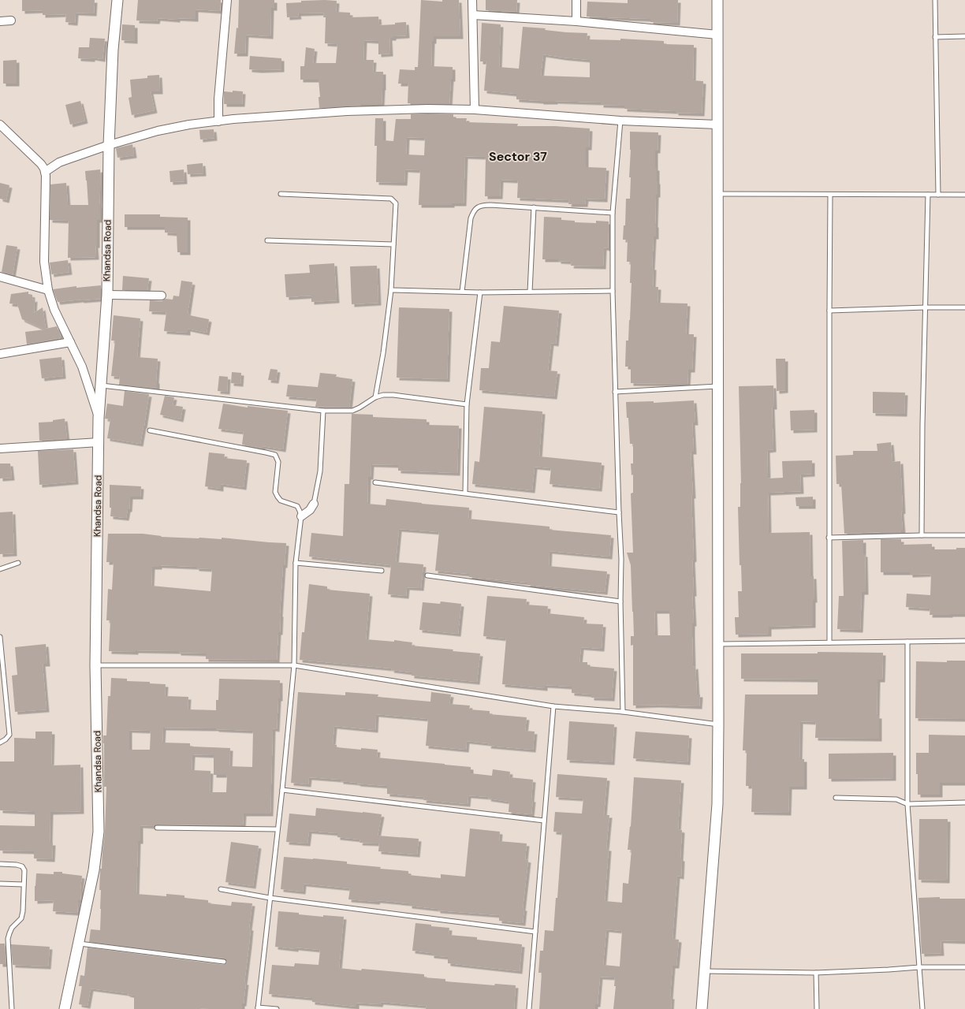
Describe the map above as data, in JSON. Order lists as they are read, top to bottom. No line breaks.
{"streets":{"street":["Khandsa Road"]},"districts":["Sector 37"]}
